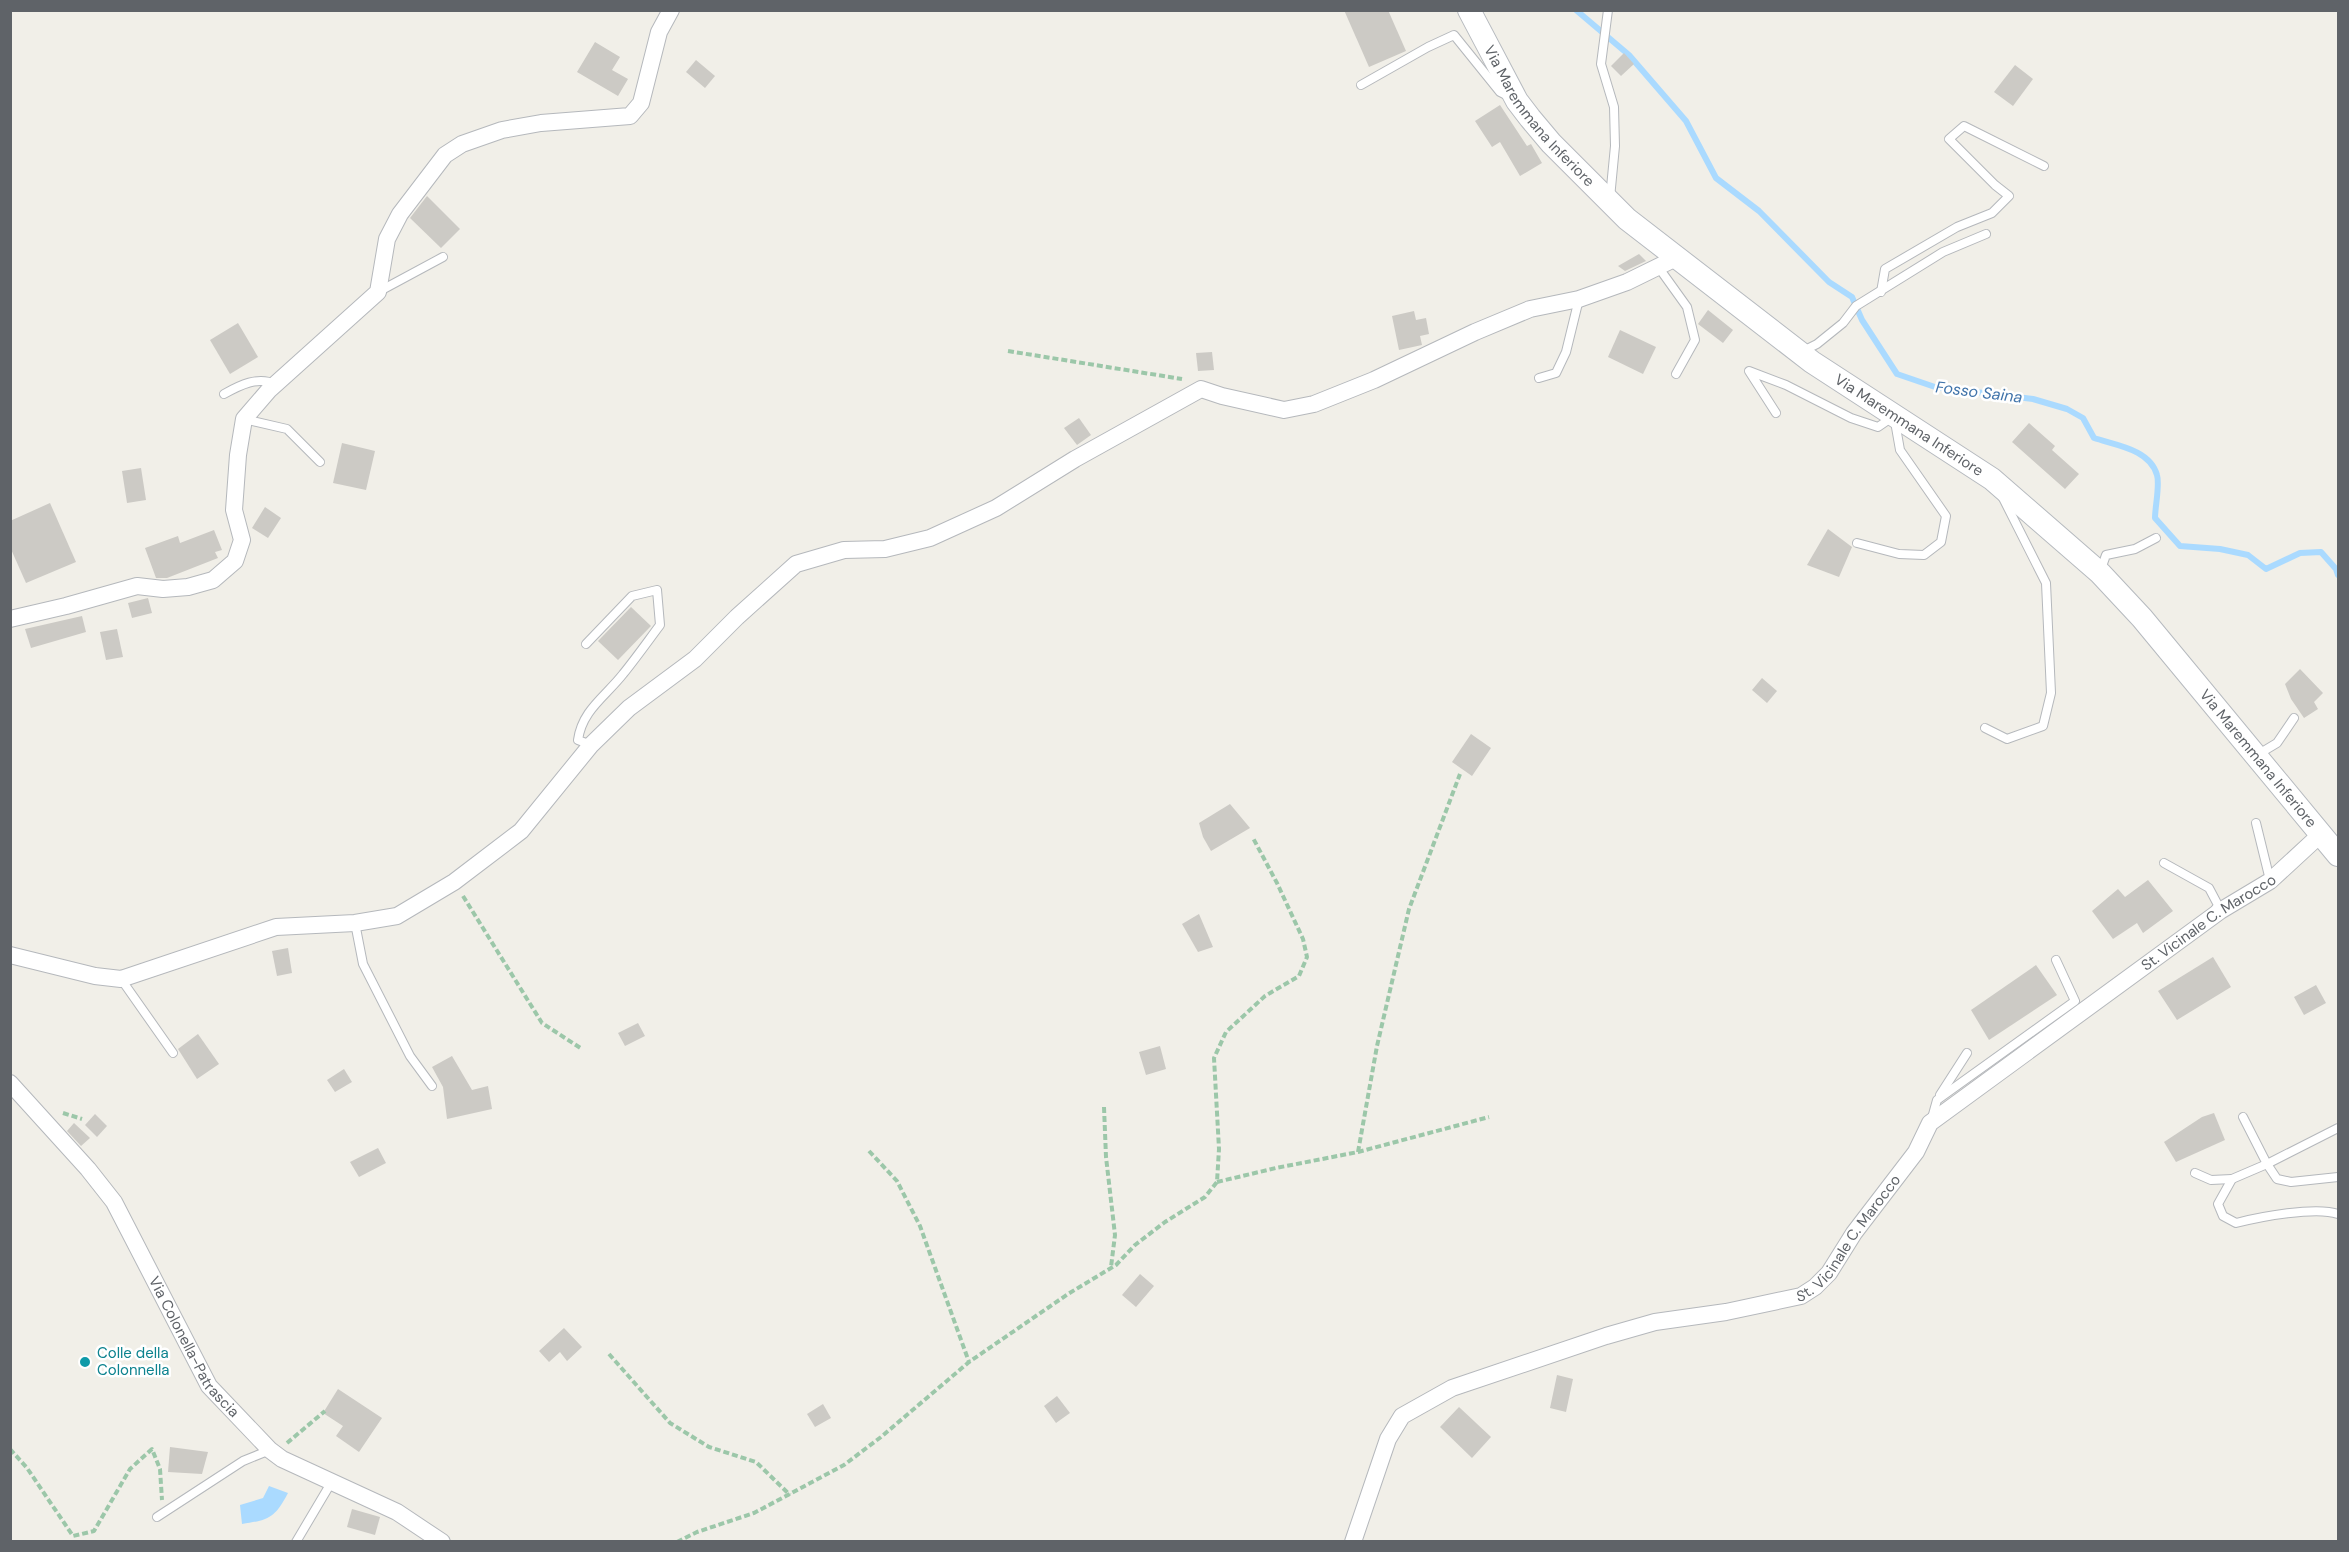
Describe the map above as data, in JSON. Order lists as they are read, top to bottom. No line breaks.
{"streets":{"main road":["Via Maremmana Inferiore"],"street":["St. Vicinale C. Marocco","Via Colonella-Patrascia"]},"crossings":[["Via Maremmana Inferiore","St. Vicinale C. Marocco"]],"water":["Fosso Saina"],"places":["Colle della Colonnella"]}
